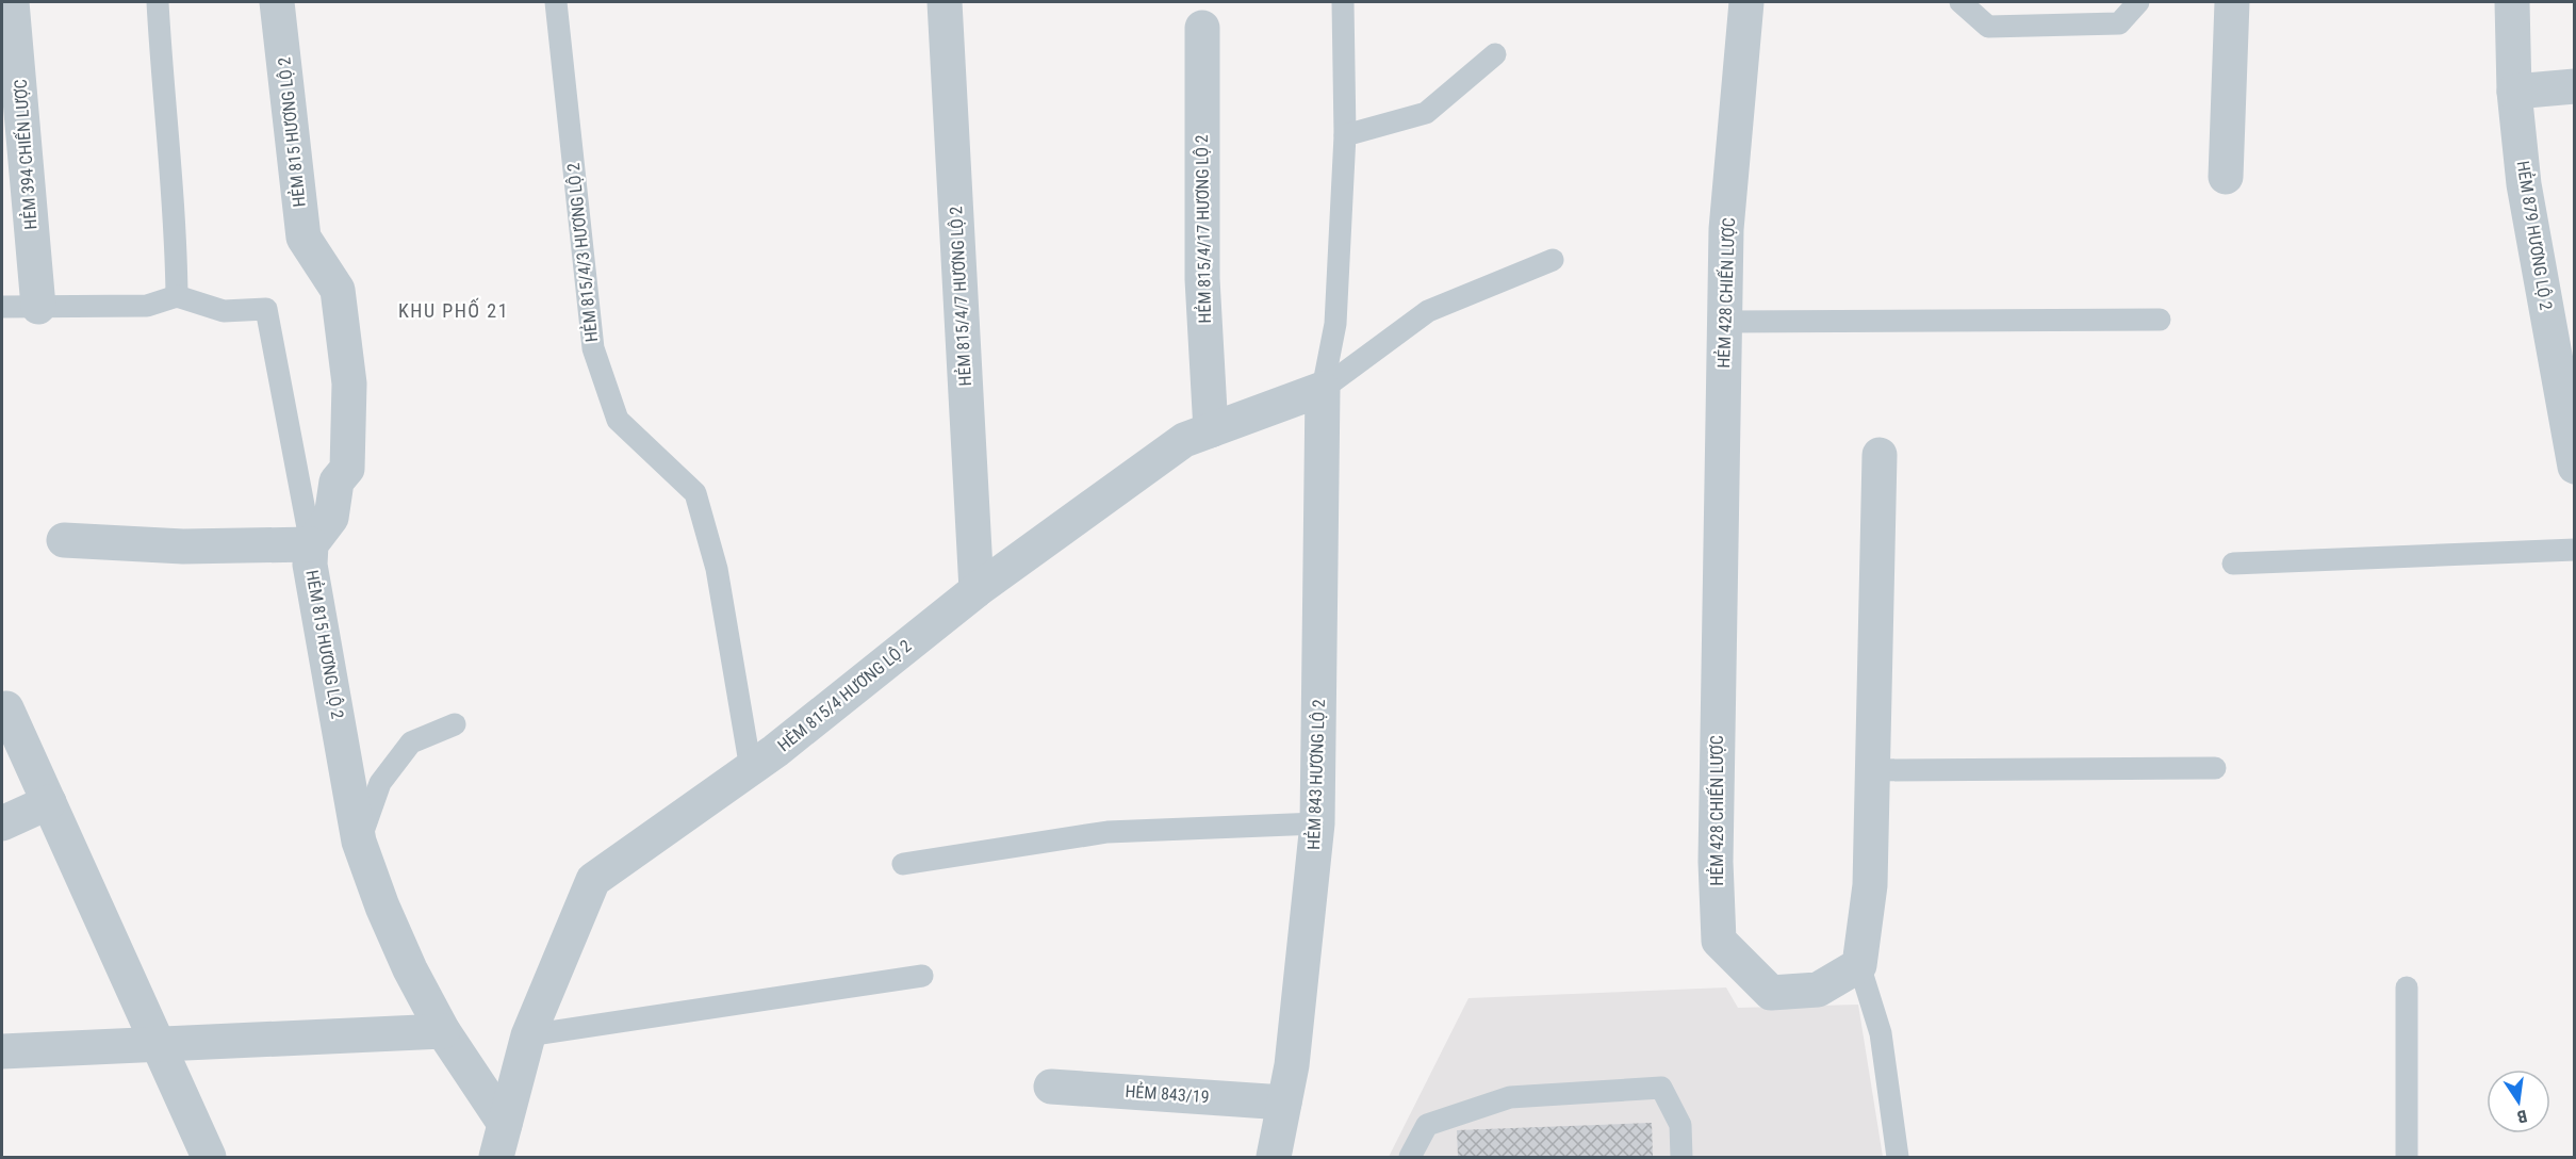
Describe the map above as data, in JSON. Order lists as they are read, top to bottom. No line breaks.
{"streets":{"street":["HẺM 815 HƯƠNG LỘ 2","HẺM 394 CHIẾN LƯỢC","HẺM 815/4/17 HƯƠNG LỘ 2","HẺM 879 HƯƠNG LỘ 2","HẺM 428 CHIẾN LƯỢC","HẺM 815/4/7 HƯƠNG LỘ 2","HẺM 815/4 HƯƠNG LỘ 2","HẺM 843 HƯƠNG LỘ 2","HẺM 843/19"],"lane":["HẺM 815/4/3 HƯƠNG LỘ 2"]},"crossings":[["HẺM 815 HƯƠNG LỘ 2","HẺM 815/4 HƯƠNG LỘ 2"],["HẺM 815/4/17 HƯƠNG LỘ 2","HẺM 815/4 HƯƠNG LỘ 2"],["HẺM 815/4/3 HƯƠNG LỘ 2","HẺM 815/4 HƯƠNG LỘ 2"],["HẺM 815/4/7 HƯƠNG LỘ 2","HẺM 815/4 HƯƠNG LỘ 2"],["HẺM 815/4 HƯƠNG LỘ 2","HẺM 843 HƯƠNG LỘ 2"],["HẺM 843 HƯƠNG LỘ 2","HẺM 843/19"]],"districts":["KHU PHỐ 21"],"north":"bottom"}
